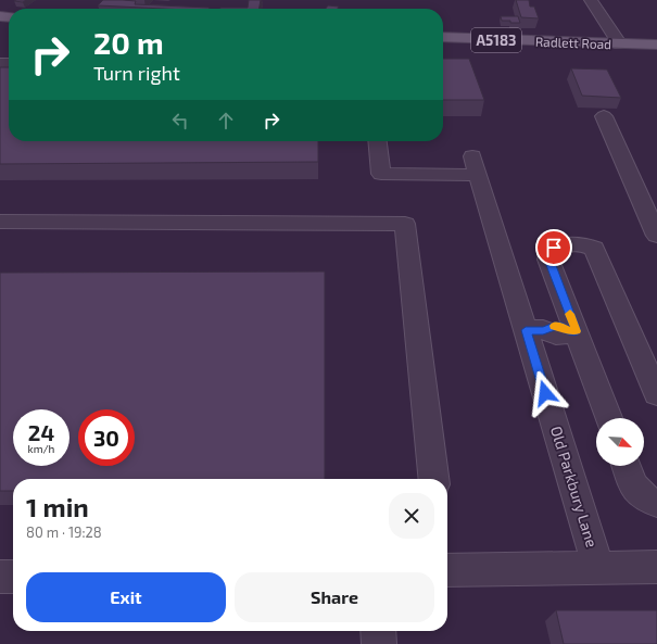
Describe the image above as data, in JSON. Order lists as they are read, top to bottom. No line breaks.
{"streets":{"main road":["A5183","Radlett Road"],"street":["Old Parkbury Lane"]},"north":"bottom right","page":{"turn":["20 m","Turn right"],"speed":"24 km/h","limit":"30","heading":["1 min","80 m · 19:28"],"buttons":["Exit","Share"]}}
